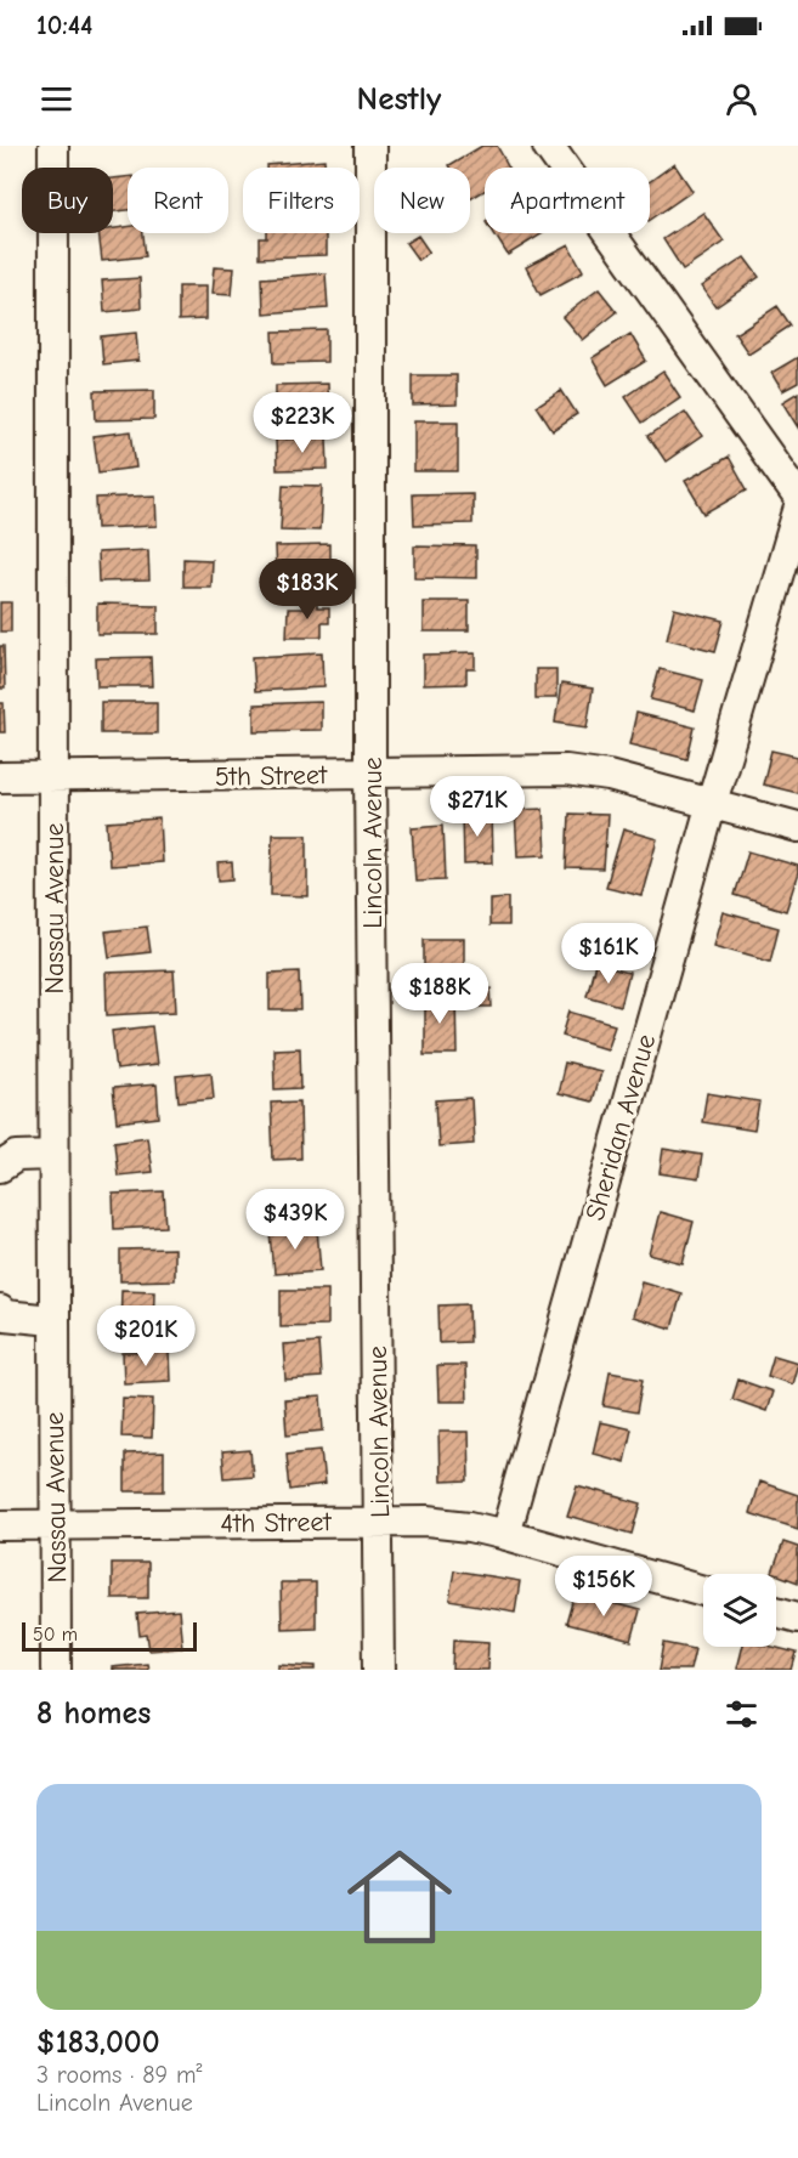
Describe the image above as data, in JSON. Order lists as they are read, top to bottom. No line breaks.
{"streets":{"street":["5th Street","Lincoln Avenue","Nassau Avenue","Sheridan Avenue","4th Street"]},"crossings":[["5th Street","Lincoln Avenue"],["5th Street","Nassau Avenue"],["5th Street","Sheridan Avenue"],["Lincoln Avenue","4th Street"],["Nassau Avenue","4th Street"],["Sheridan Avenue","4th Street"]],"scale_bar":"50 m","page":{"status":"10:44","header":"Nestly","chip":["Buy","Rent","Filters","New","Apartment"],"price":["$223K","$183K","$271K","$161K","$188K","$439K","$201K","$156K"],"scale":"50 m","heading":"8 homes","list":[{"name":"$183,000","note":"3 rooms · 89 m² · Lincoln Avenue"}]}}
